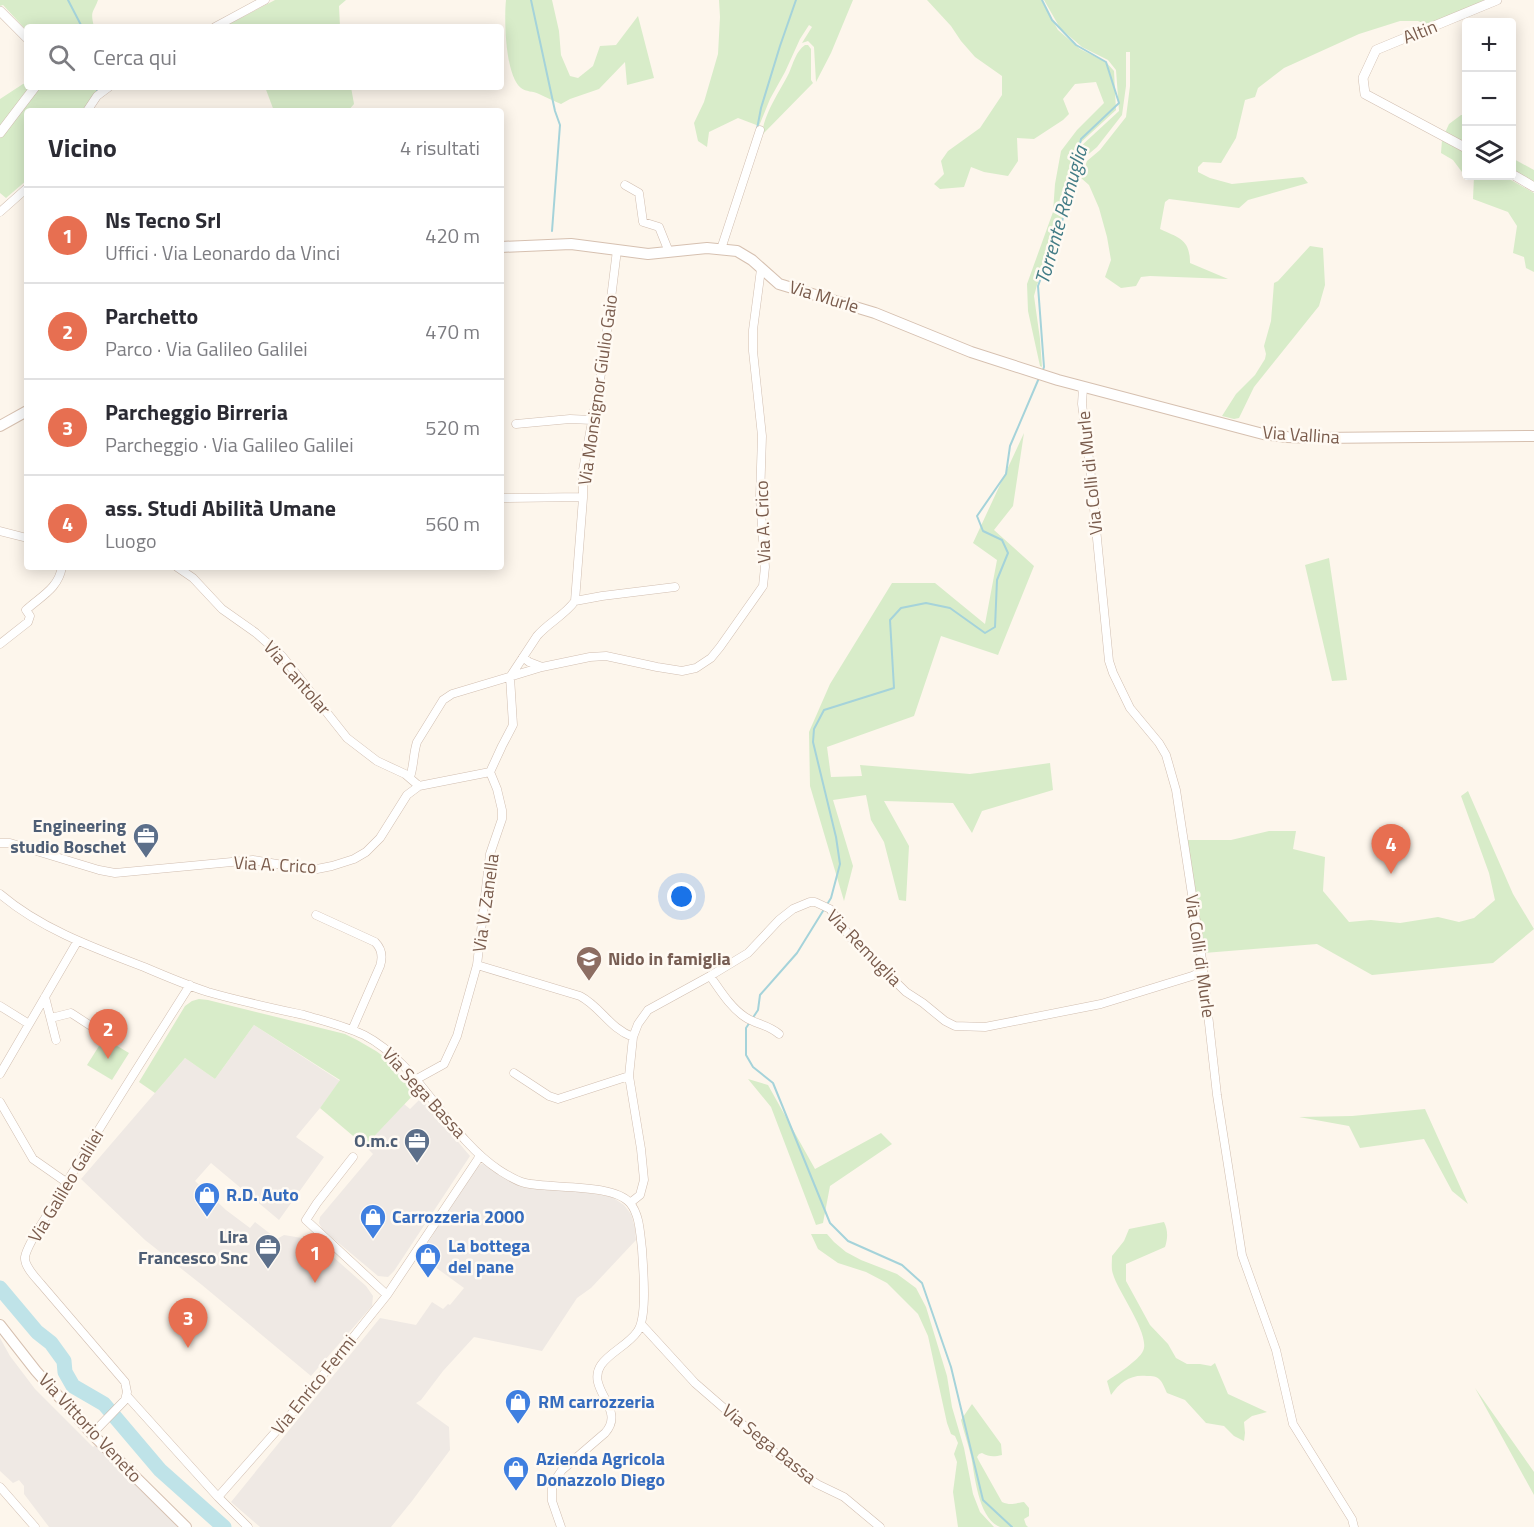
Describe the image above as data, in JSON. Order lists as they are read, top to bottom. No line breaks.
{"streets":{"main road":["Via Murle","Via Vallina","Via Vittorio Veneto"],"street":["Altin","Via Monsignor Giulio Gaio","Via Colli di Murle","Via A. Crico","Via Cantolar","Via V. Zanella","Via Remuglia","Via Sega Bassa","Via Galileo Galilei","Via Enrico Fermi"]},"crossings":[["Via Murle","Via Monsignor Giulio Gaio"],["Via Murle","Via Vallina"],["Via Murle","Via Colli di Murle"],["Via Murle","Via A. Crico"],["Via Vallina","Via Colli di Murle"],["Via Colli di Murle","Via Remuglia"],["Via A. Crico","Via Cantolar"],["Via V. Zanella","Via Remuglia"],["Via V. Zanella","Via Sega Bassa"],["Via Remuglia","Via Sega Bassa"],["Via Sega Bassa","Via Galileo Galilei"],["Via Sega Bassa","Via Enrico Fermi"]],"water":["Torrente Remuglia"],"places":{"office":["Engineering studio Boschet","O.m.c","Lira Francesco Snc"],"school or university":["Nido in famiglia"],"shop":["R.D. Auto","Carrozzeria 2000","La bottega del pane","RM carrozzeria","Azienda Agricola Donazzolo Diego"]},"page":{"map_buttons":["+","−"],"search":"Cerca qui","heading":["Vicino","4 risultati"],"list":[{"mark":"1","name":"Ns Tecno Srl","note":"Uffici · Via Leonardo da Vinci","value":"420 m"},{"mark":"2","name":"Parchetto","note":"Parco · Via Galileo Galilei","value":"470 m"},{"mark":"3","name":"Parcheggio Birreria","note":"Parcheggio · Via Galileo Galilei","value":"520 m"},{"mark":"4","name":"ass. Studi Abilità Umane","note":"Luogo","value":"560 m"}],"pins":["4","2","1","3"]}}
